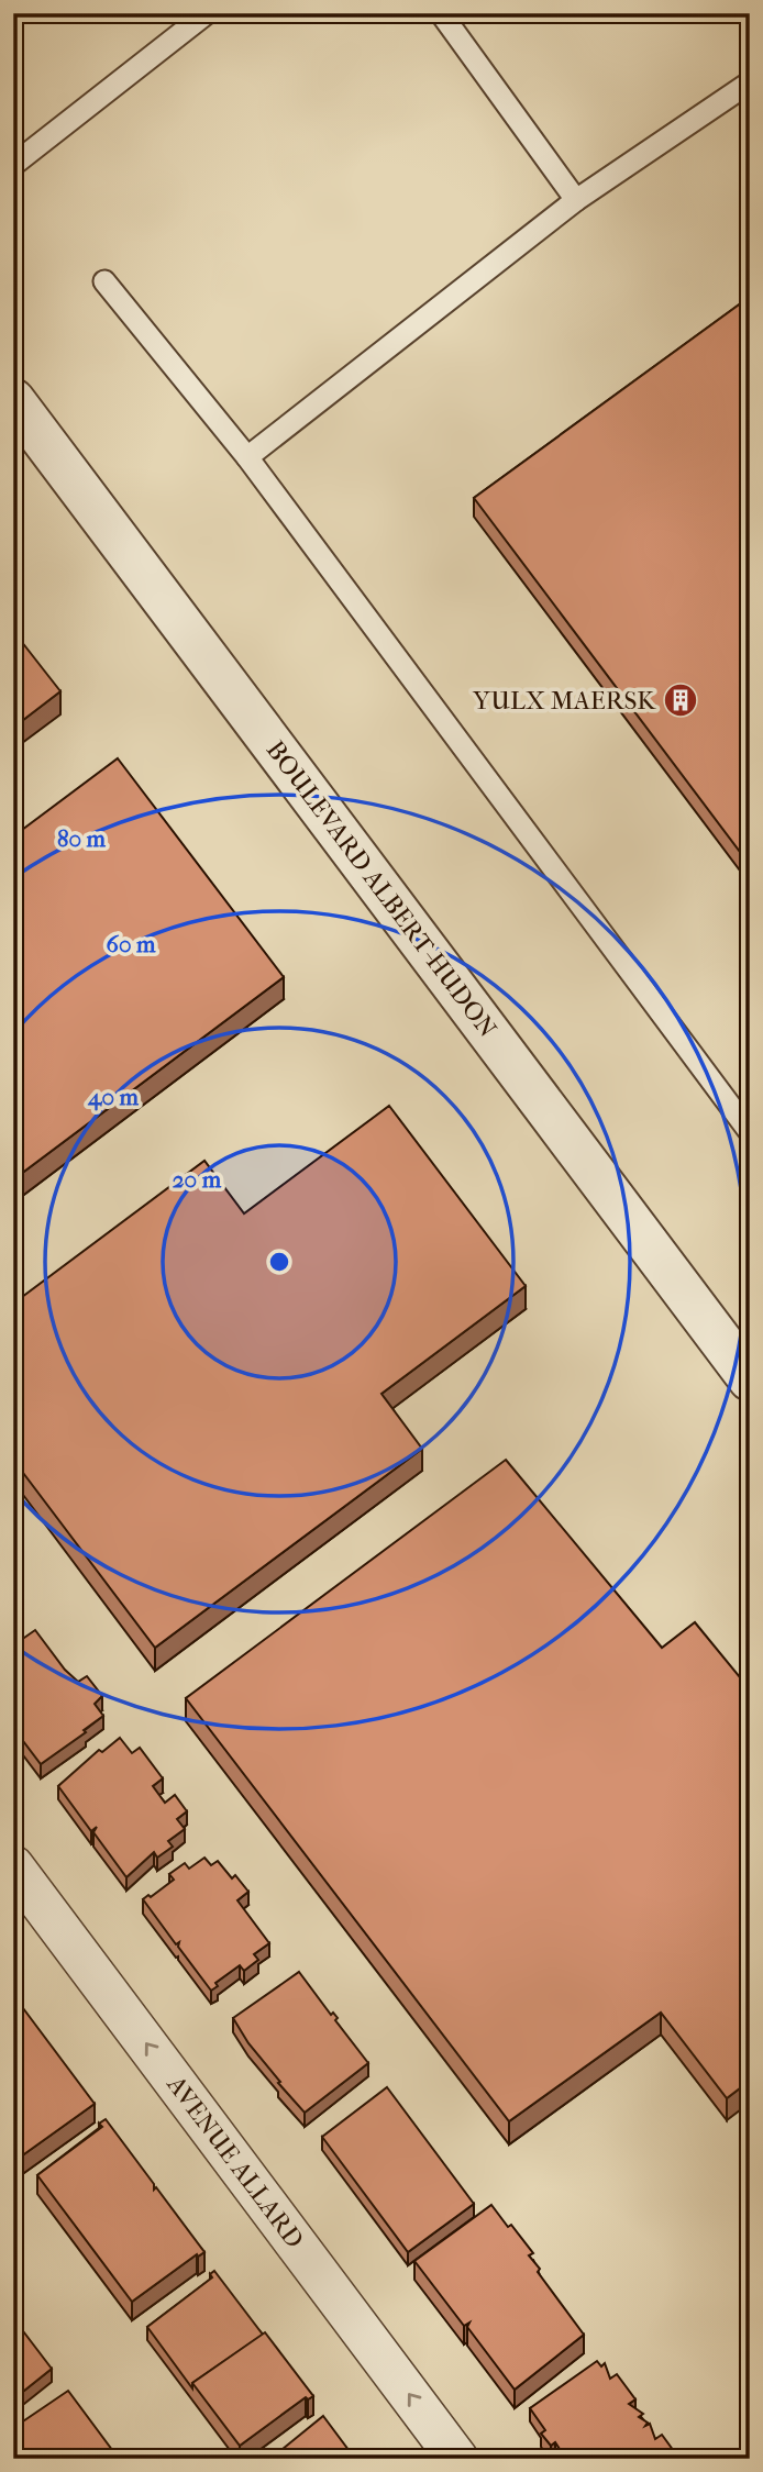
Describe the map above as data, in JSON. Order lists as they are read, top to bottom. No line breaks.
{"streets":{"street":["BOULEVARD ALBERT-HUDON","AVENUE ALLARD"]},"one_way":["AVENUE ALLARD"],"places":{"building":["YULX MAERSK"]},"rings":["80 m","60 m","40 m","20 m"]}
